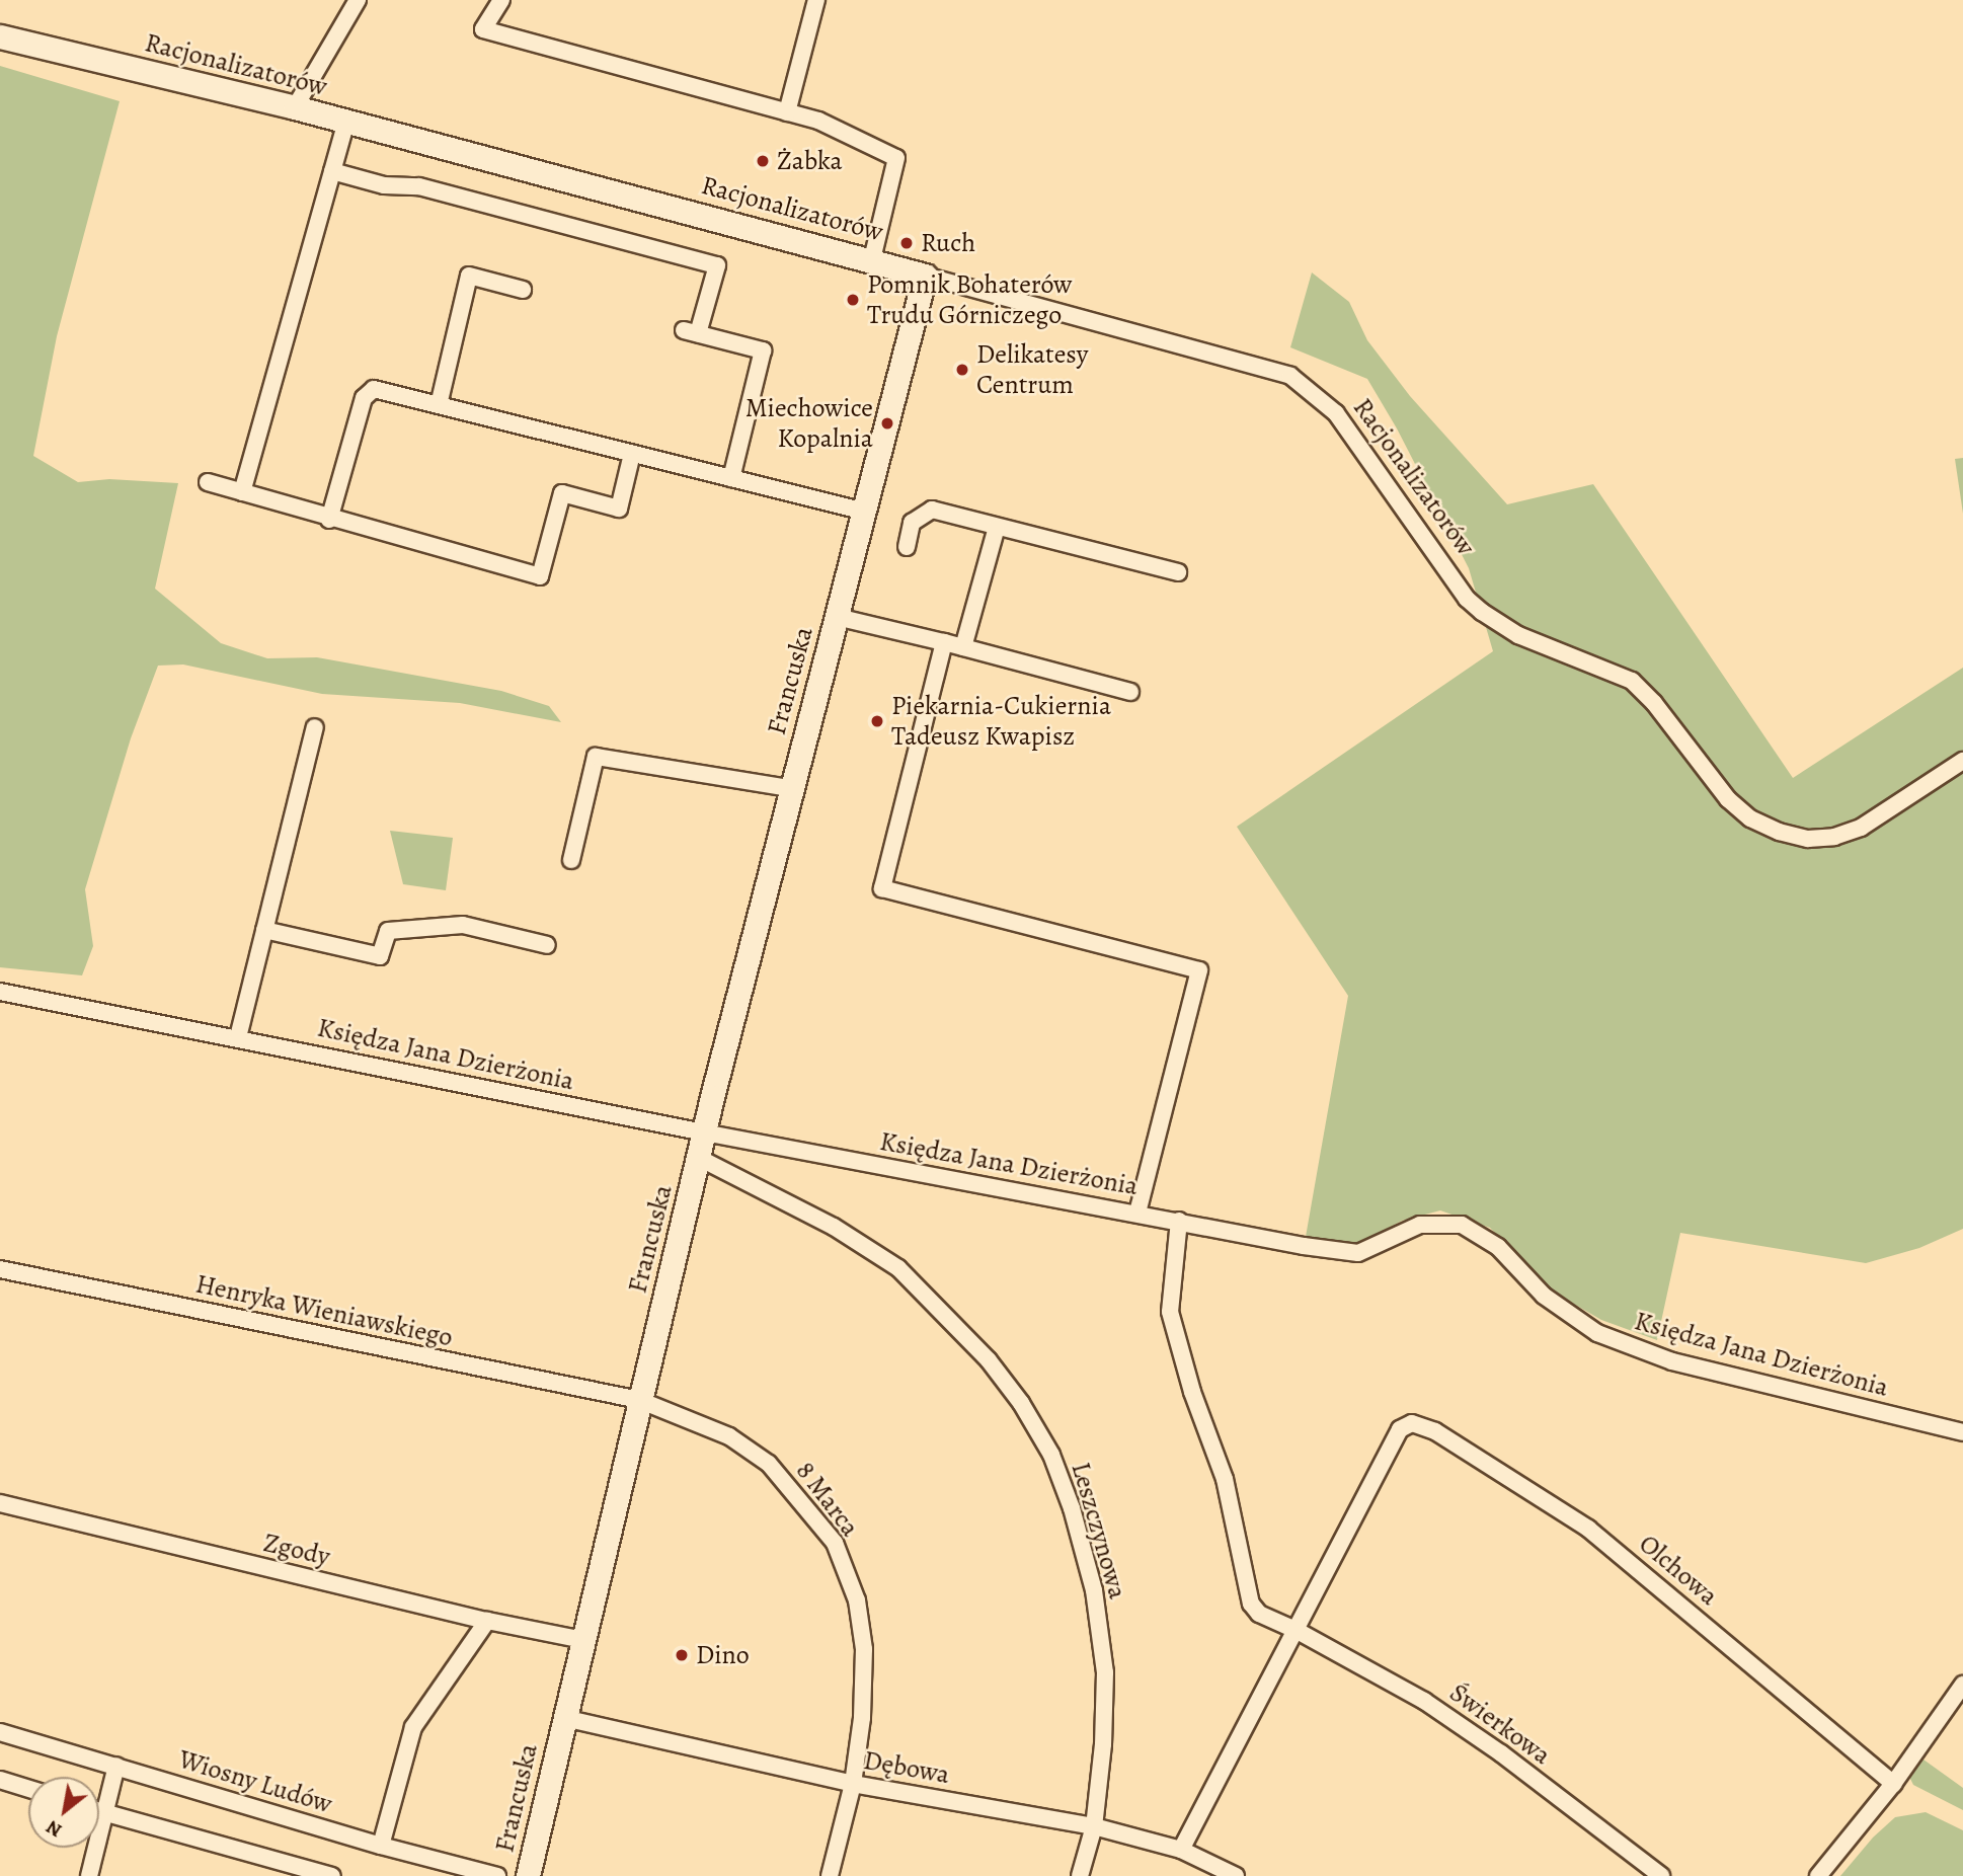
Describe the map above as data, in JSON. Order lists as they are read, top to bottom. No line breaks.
{"streets":{"street":["Racjonalizatorów","Francuska","Księdza Jana Dzierżonia","Henryka Wieniawskiego","8 Marca","Leszczynowa","Zgody","Olchowa","Świerkowa","Dębowa","Wiosny Ludów"]},"crossings":[["Racjonalizatorów","Francuska"],["Francuska","Księdza Jana Dzierżonia"],["Francuska","Henryka Wieniawskiego"],["Francuska","8 Marca"],["Francuska","Leszczynowa"],["Francuska","Zgody"],["Francuska","Dębowa"],["Księdza Jana Dzierżonia","Świerkowa"],["Henryka Wieniawskiego","8 Marca"],["8 Marca","Dębowa"],["Leszczynowa","Dębowa"],["Olchowa","Świerkowa"]],"places":["Żabka","Ruch","Pomnik Bohaterów Trudu Górniczego","Delikatesy Centrum","Miechowice Kopalnia","Piekarnia-Cukiernia Tadeusz Kwapisz","Dino"],"north":"bottom left"}
